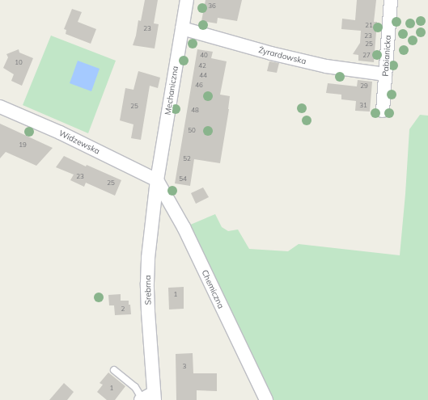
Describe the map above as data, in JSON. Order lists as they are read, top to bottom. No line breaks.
{"streets":{"street":["Żyrardowska","Pabianicka","Mechaniczna","Widzewska","Chemiczna","Srebrna"]},"crossings":[["Żyrardowska","Pabianicka"],["Żyrardowska","Mechaniczna"],["Mechaniczna","Widzewska"],["Mechaniczna","Chemiczna"],["Mechaniczna","Srebrna"],["Widzewska","Chemiczna"],["Widzewska","Srebrna"],["Chemiczna","Srebrna"]],"house_numbers":["36","21","23","23","25","40","27","10","42","44","46","29","31","25","48","50","19","52","23","54","25","1","2","3","1"]}
